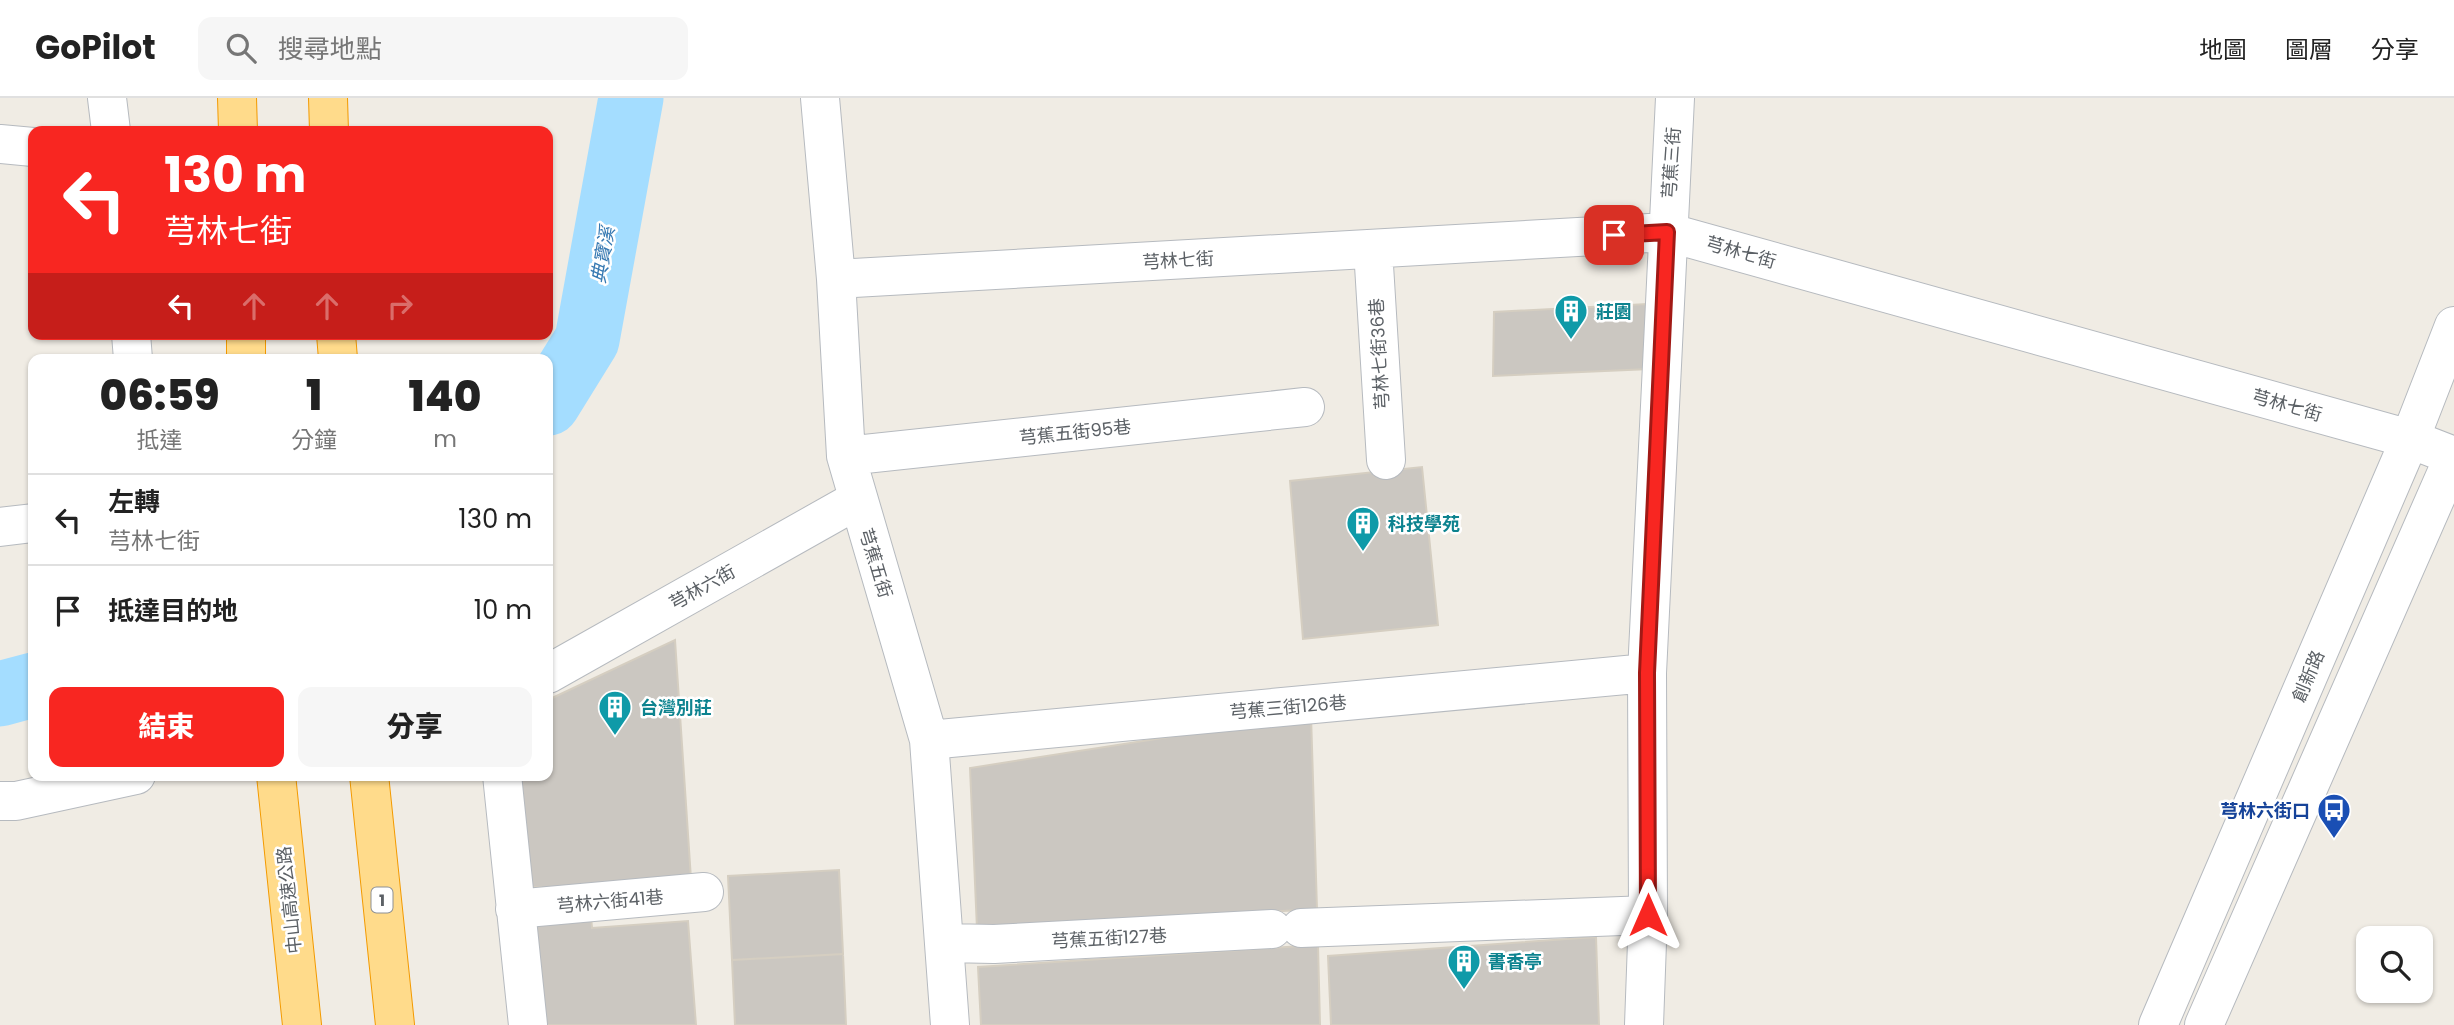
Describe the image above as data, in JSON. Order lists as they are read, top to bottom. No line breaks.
{"streets":{"highway":["中山高速公路","1"],"street":["芎蕉三街","芎林七街","芎林七街36巷","芎蕉五街95巷","芎蕉五街","芎林六街","創新路","芎蕉三街126巷","芎林六街41巷","芎蕉五街127巷"]},"crossings":[["芎蕉三街","芎林七街"],["芎蕉三街","芎蕉三街126巷"],["芎蕉三街","芎蕉五街127巷"],["芎林七街","芎林七街36巷"],["芎林七街","芎蕉五街"],["芎林七街","創新路"],["芎蕉五街95巷","芎蕉五街"],["芎蕉五街","芎林六街"],["芎蕉五街","芎蕉三街126巷"],["芎蕉五街","芎蕉五街127巷"]],"water":["典寶溪"],"places":{"building":["莊園","科技學苑","台灣別莊","書香亭"],"bus stop":["芎林六街口"]},"page":{"header":"GoPilot","search":"搜尋地點","nav":["地圖","圖層","分享"],"turn":["130 m","芎林七街"],"eta":["06:59","抵達","1","分鐘","140","m"],"list":[{"name":"左轉","note":"芎林七街","value":"130 m"},{"name":"抵達目的地","value":"10 m"}],"buttons":["結束","分享"]}}
